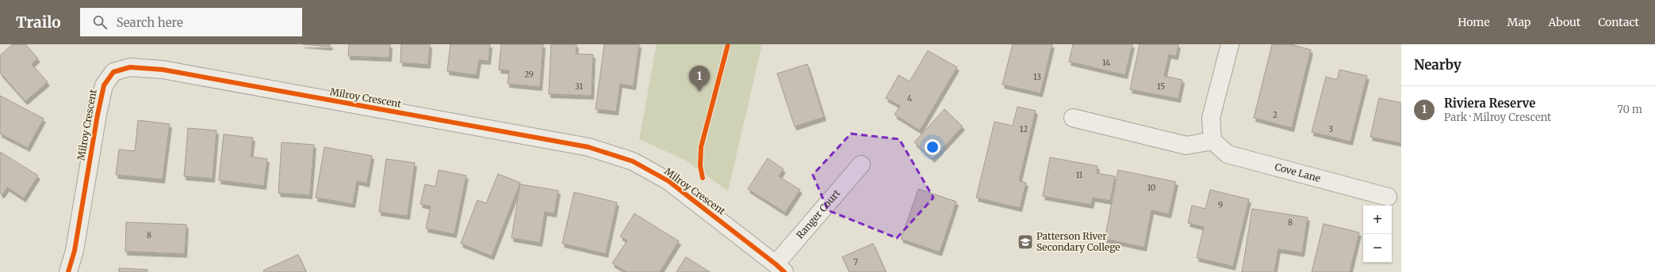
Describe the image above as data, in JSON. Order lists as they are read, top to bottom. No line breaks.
{"streets":{"street":["Milroy Crescent","Cove Lane","Ranger Court"]},"crossings":[["Milroy Crescent","Ranger Court"]],"places":{"school or university":["Patterson River Secondary College"]},"house_numbers":["14","29","13","31","15","4","2","12","3","11","10","9","8","8","7"],"page":{"header":"Trailo","search":"Search here","nav":["Home","Map","About","Contact"],"heading":"Nearby","pins":"1","list":[{"mark":"1","name":"Riviera Reserve","note":"Park · Milroy Crescent","value":"70 m"}],"map_buttons":["+","−"]}}
